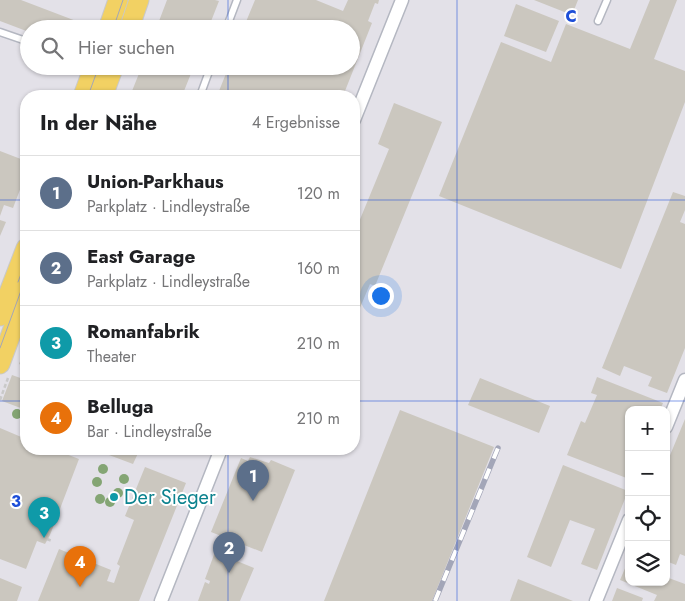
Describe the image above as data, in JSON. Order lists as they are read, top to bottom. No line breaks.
{"places":["Der Sieger"],"page":{"search":"Hier suchen","heading":["In der Nähe","4 Ergebnisse"],"list":[{"mark":"1","name":"Union-Parkhaus","note":"Parkplatz · Lindleystraße","value":"120 m"},{"mark":"2","name":"East Garage","note":"Parkplatz · Lindleystraße","value":"160 m"},{"mark":"3","name":"Romanfabrik","note":"Theater","value":"210 m"},{"mark":"4","name":"Belluga","note":"Bar · Lindleystraße","value":"210 m"}],"map_buttons":["+","−"],"pins":["1","3","2","4"]},"grid":{"columns":["C"],"rows":["3"]}}
